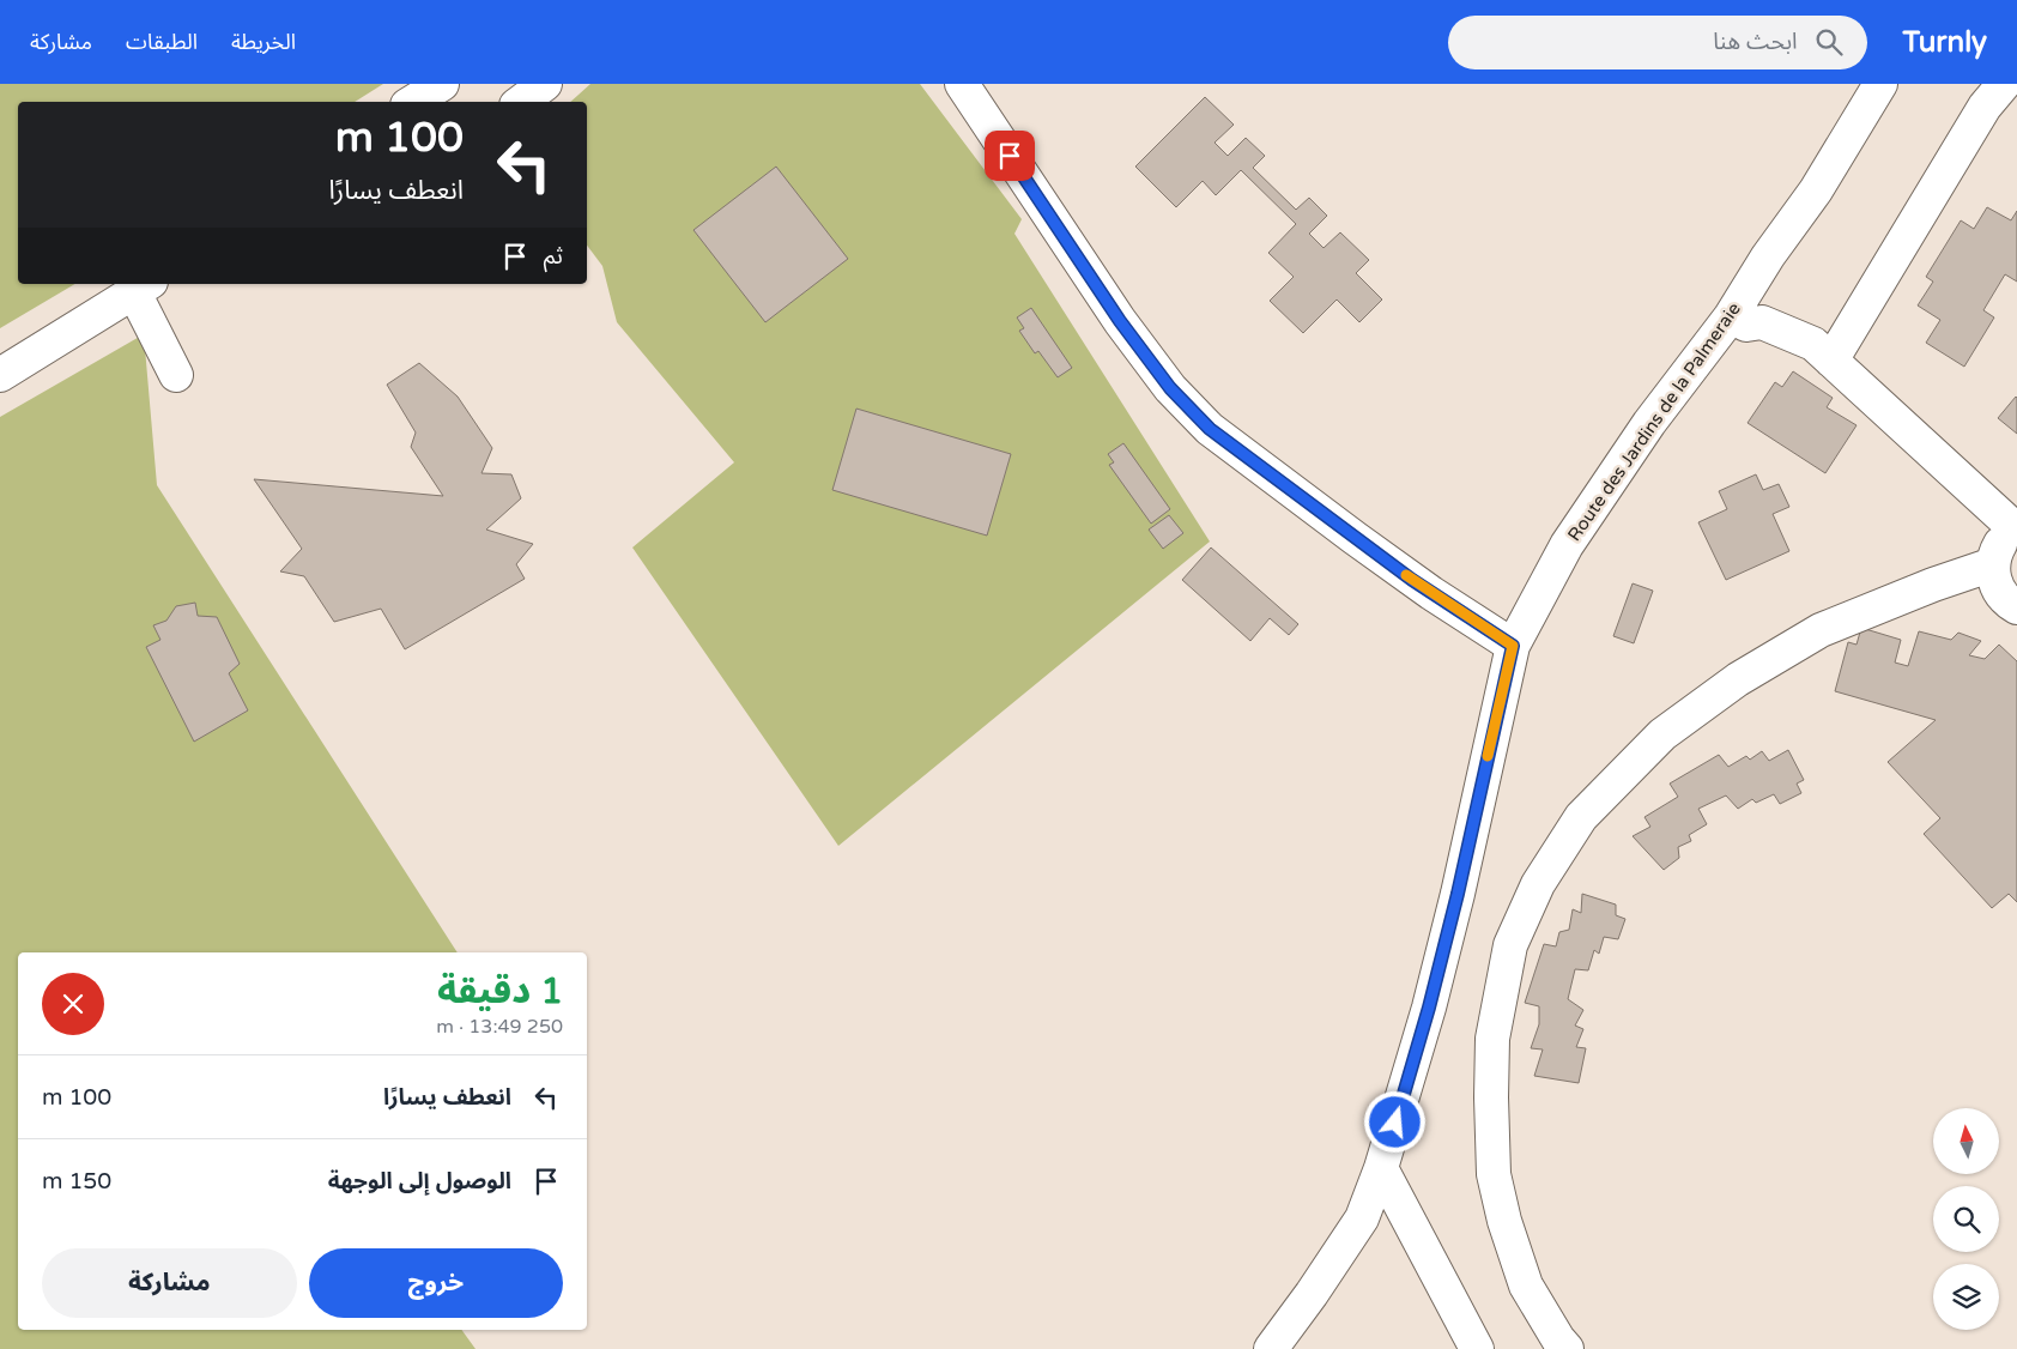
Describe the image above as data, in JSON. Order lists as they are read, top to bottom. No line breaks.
{"streets":{"street":["Route des Jardins de la Palmeraie"]},"north":"top","page":{"header":"Turnly","search":"ابحث هنا","nav":["الخريطة","الطبقات","مشاركة"],"turn":["100 m","انعطف يسارًا"],"then":"ثم","heading":["1 دقيقة","250 m · 13:49"],"list":[{"name":"انعطف يسارًا","value":"100 m"},{"name":"الوصول إلى الوجهة","value":"150 m"}],"buttons":["خروج","مشاركة"]}}
